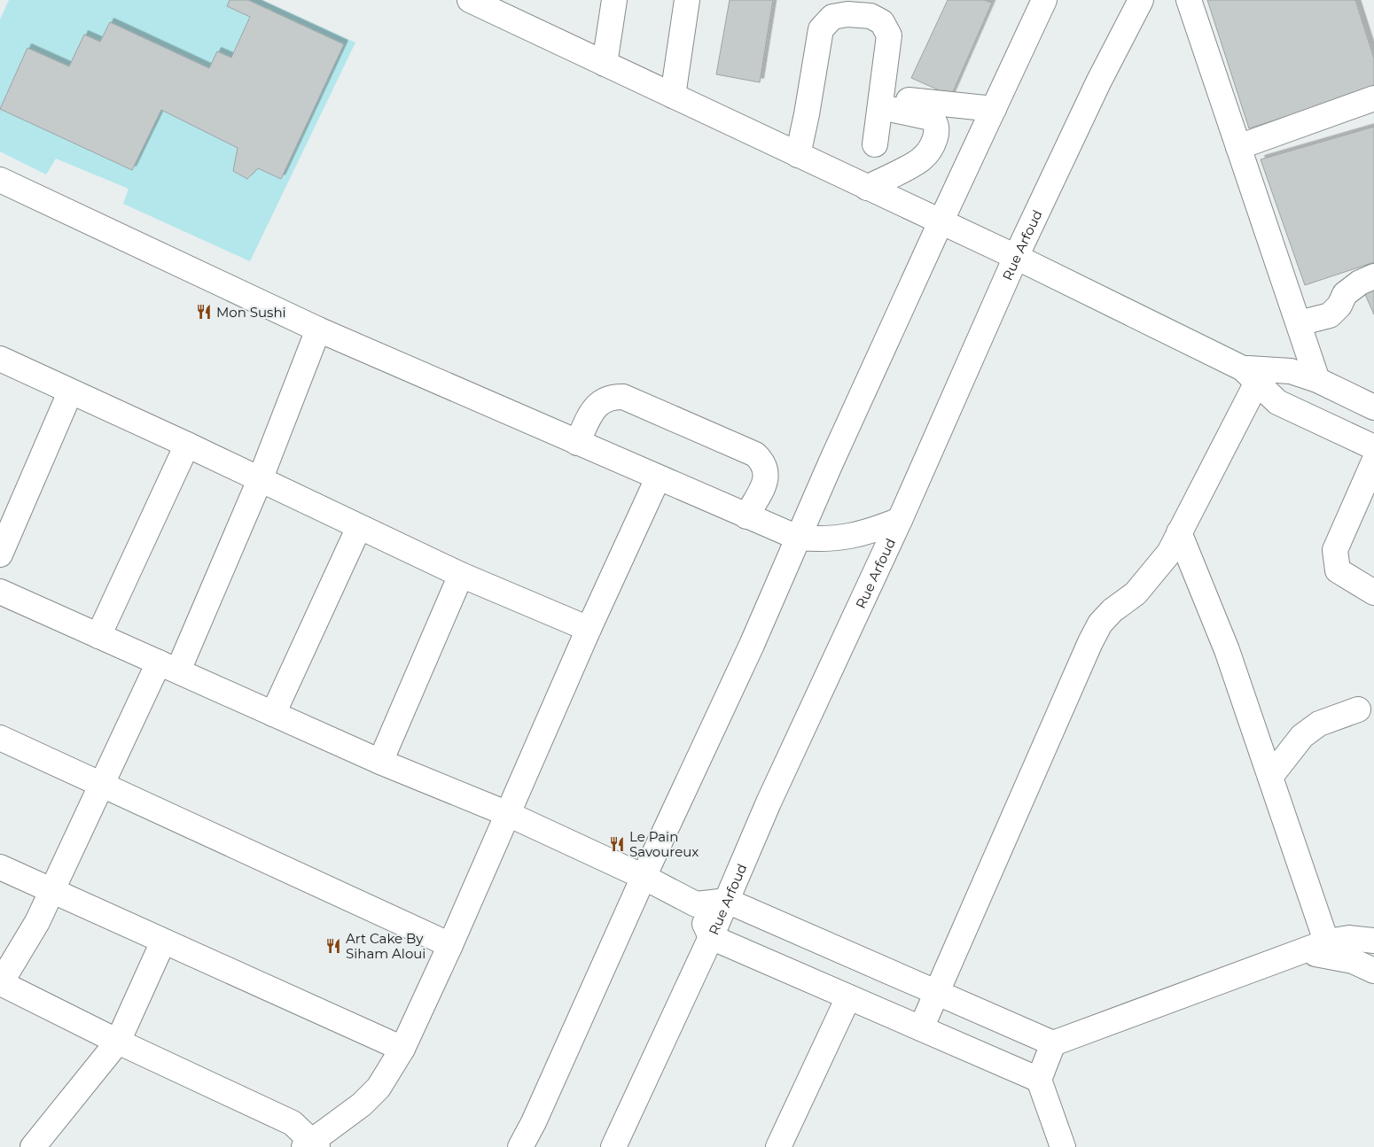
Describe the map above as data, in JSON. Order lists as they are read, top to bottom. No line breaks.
{"streets":{"street":["Rue Arfoud"]},"places":{"restaurant":["Mon Sushi","Le Pain Savoureux","Art Cake By Siham Aloui"]}}
